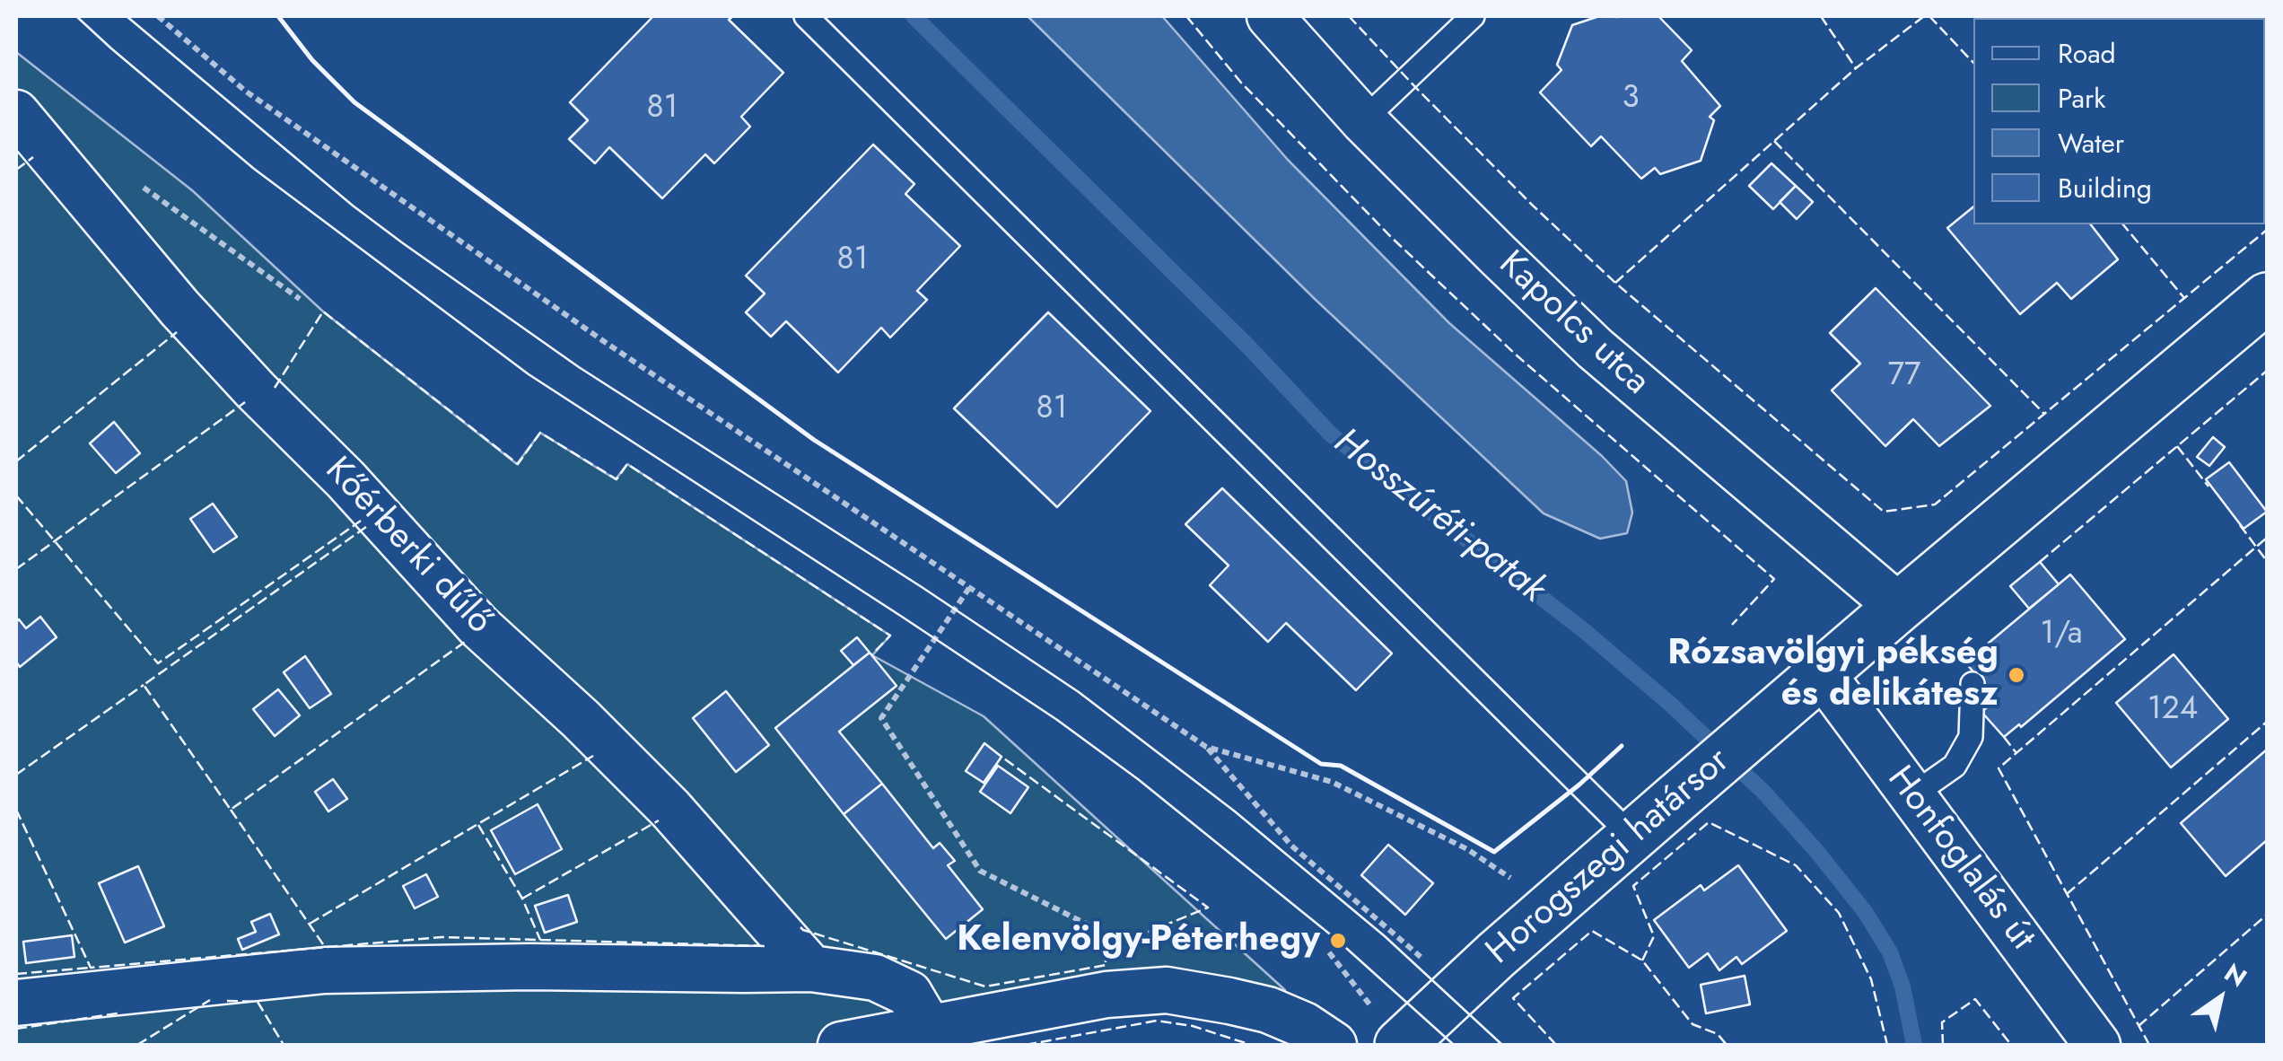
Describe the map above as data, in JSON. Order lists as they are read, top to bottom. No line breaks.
{"streets":{"street":["Kapolcs utca","Kőérberki dűlő","Horogszegi határsor","Honfoglalás út"]},"crossings":[["Kapolcs utca","Horogszegi határsor"],["Horogszegi határsor","Honfoglalás út"]],"water":["Hosszúréti-patak"],"places":["Rózsavölgyi pékség és delikátesz","Kelenvölgy-Péterhegy"],"house_numbers":["3","81","81","77","81","1/a","124"],"legend":["Road","Park","Water","Building"],"north":"top right"}
